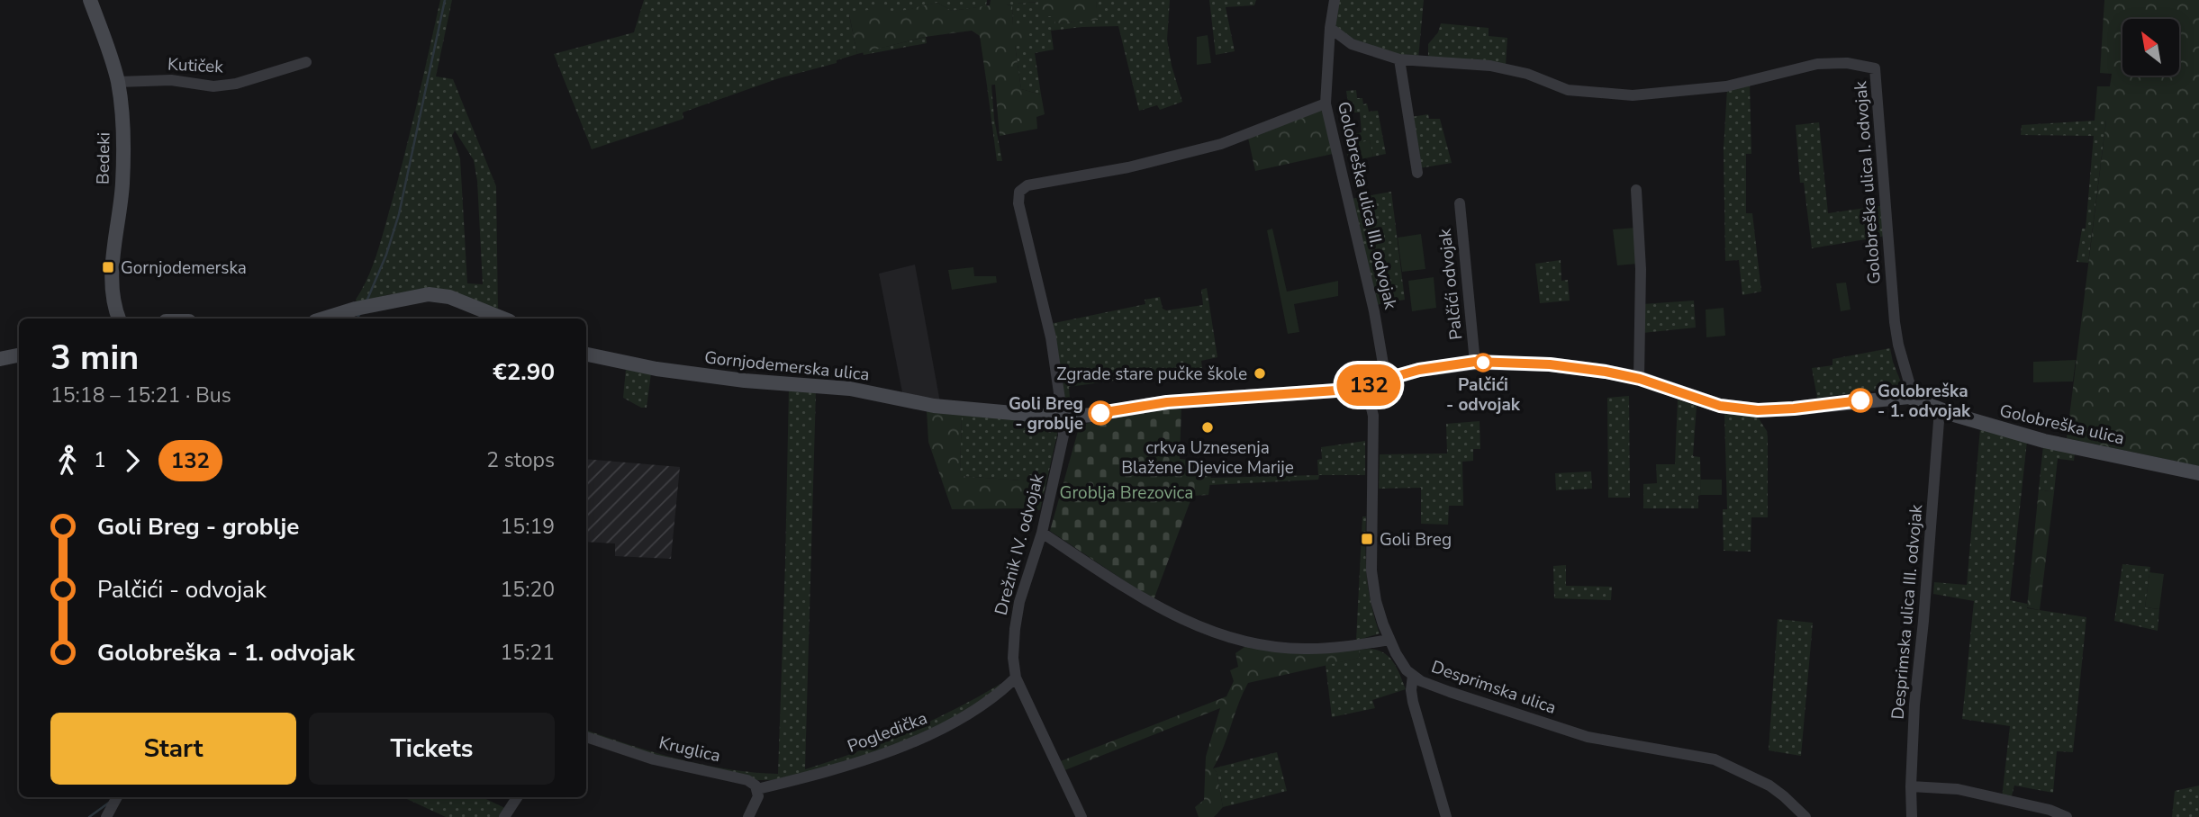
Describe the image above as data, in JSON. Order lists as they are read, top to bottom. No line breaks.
{"streets":{"street":["Kutiček","Bedeki","Golobreška ulica I. odvojak","Golobreška ulica III. odvojak","Palčići odvojak","Gornjodemerska ulica","Golobreška ulica","Drežnik IV. odvojak","Desprimska ulica III. odvojak","Desprimska ulica","Pogledička","Kruglica"]},"crossings":[["Kutiček","Bedeki"],["Golobreška ulica I. odvojak","Golobreška ulica III. odvojak"],["Golobreška ulica I. odvojak","Golobreška ulica"],["Golobreška ulica III. odvojak","Golobreška ulica"],["Golobreška ulica III. odvojak","Drežnik IV. odvojak"],["Palčići odvojak","Golobreška ulica"],["Gornjodemerska ulica","Golobreška ulica"],["Gornjodemerska ulica","Drežnik IV. odvojak"],["Golobreška ulica","Drežnik IV. odvojak"],["Golobreška ulica","Desprimska ulica III. odvojak"],["Golobreška ulica","Desprimska ulica"],["Drežnik IV. odvojak","Pogledička"],["Pogledička","Kruglica"]],"parks":["Groblja Brezovica"],"places":{"transit":["Gornjodemerska","Goli Breg"],"other":["Palčići - odvojak","Zgrade stare pučke škole","Golobreška - 1. odvojak","Goli Breg - groblje","crkva Uznesenja Blažene Djevice Marije"]},"lines":["bus line 132"],"north":"top left","page":{"on_map":"132","heading":["3 min","15:18 – 15:21 · Bus","€2.90"],"legs":["1","132","2 stops"],"list":[{"name":"Goli Breg - groblje","value":"15:19"},{"name":"Palčići - odvojak","value":"15:20"},{"name":"Golobreška - 1. odvojak","value":"15:21"}],"buttons":["Start","Tickets"]}}
